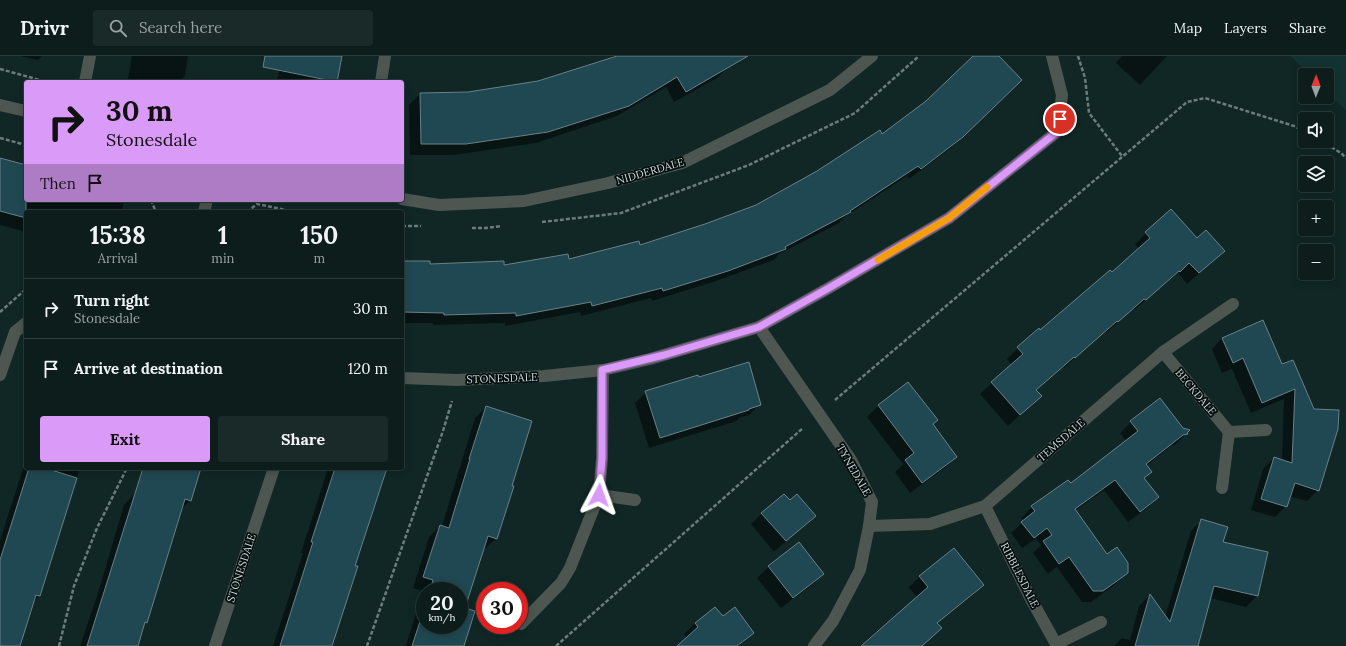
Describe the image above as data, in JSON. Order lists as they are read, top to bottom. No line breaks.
{"streets":{"street":["NIDDERDALE","STONESDALE","BECKDALE","TEMSDALE","TYNEDALE","RIBBLESDALE"]},"crossings":[["STONESDALE","TYNEDALE"],["BECKDALE","TEMSDALE"],["TEMSDALE","TYNEDALE"],["TEMSDALE","RIBBLESDALE"]],"north":"top","page":{"header":"Drivr","search":"Search here","nav":["Map","Layers","Share"],"map_buttons":["+","−"],"turn":["30 m","Stonesdale"],"then":"Then","eta":["15:38","Arrival","1","min","150","m"],"list":[{"name":"Turn right","note":"Stonesdale","value":"30 m"},{"name":"Arrive at destination","value":"120 m"}],"buttons":["Exit","Share"],"speed":"20 km/h","limit":"30"}}
